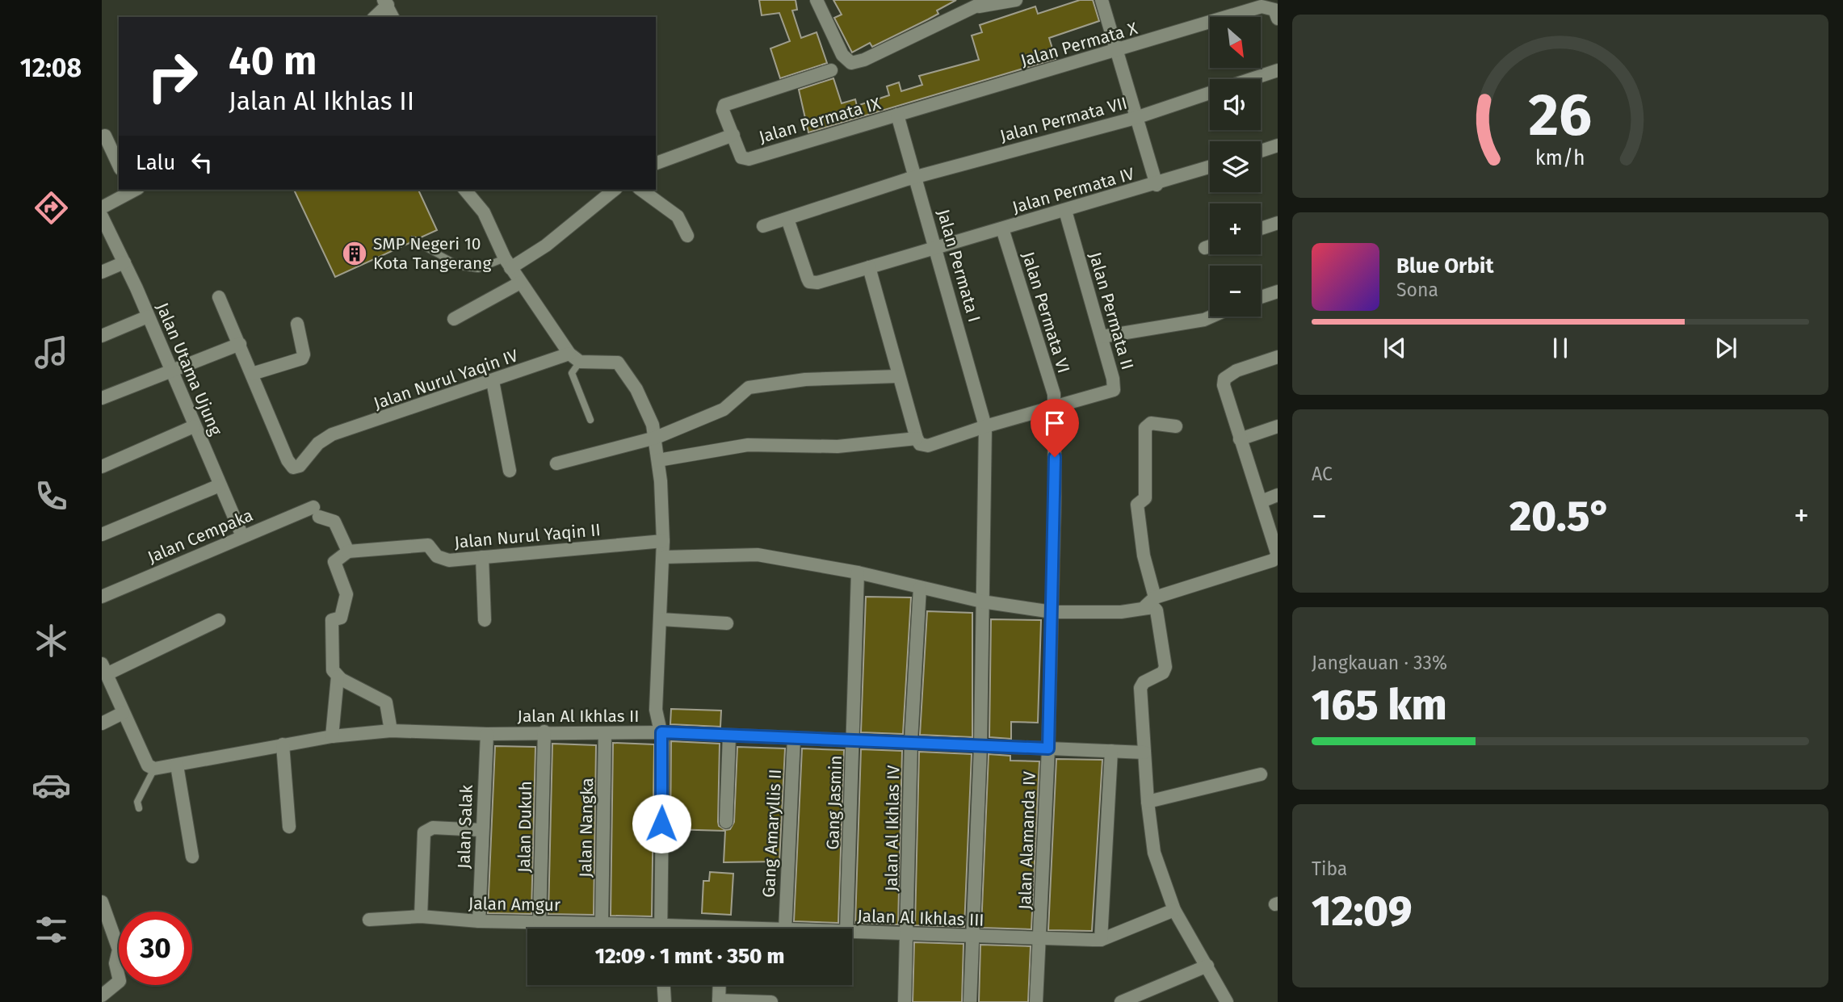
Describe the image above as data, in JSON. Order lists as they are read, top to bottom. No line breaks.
{"streets":{"street":["Jalan Permata X","Jalan Permata VII","Jalan Permata IX","Jalan Permata IV","Jalan Permata I","Jalan Permata II","Jalan Permata VI","Jalan Utama Ujung","Jalan Nurul Yaqin IV","Jalan Cempaka","Jalan Nurul Yaqin II","Jalan Al Ikhlas II","Gang Jasmin","Jalan Salak","Jalan Dukuh","Jalan Nangka","Jalan Al Ikhlas IV","Gang Amaryllis II","Jalan Alamanda IV","Jalan Amgur","Jalan Al Ikhlas III"]},"crossings":[["Jalan Permata X","Jalan Permata IX"],["Jalan Permata X","Jalan Permata I"],["Jalan Permata VII","Jalan Permata IV"],["Jalan Permata VII","Jalan Permata I"],["Jalan Permata IX","Jalan Permata I"],["Jalan Permata IV","Jalan Permata I"],["Jalan Permata IV","Jalan Permata II"],["Jalan Permata IV","Jalan Permata VI"],["Jalan Permata I","Jalan Permata II"],["Jalan Permata I","Jalan Al Ikhlas II"],["Jalan Permata I","Jalan Al Ikhlas III"],["Jalan Permata II","Jalan Permata VI"],["Jalan Permata II","Jalan Nurul Yaqin IV"],["Jalan Utama Ujung","Jalan Cempaka"],["Jalan Nurul Yaqin IV","Jalan Nurul Yaqin II"],["Jalan Nurul Yaqin IV","Jalan Al Ikhlas II"],["Jalan Cempaka","Jalan Nurul Yaqin II"],["Jalan Al Ikhlas II","Gang Jasmin"],["Jalan Al Ikhlas II","Jalan Salak"],["Jalan Al Ikhlas II","Jalan Dukuh"],["Jalan Al Ikhlas II","Jalan Nangka"],["Jalan Al Ikhlas II","Jalan Al Ikhlas IV"],["Jalan Al Ikhlas II","Gang Amaryllis II"],["Jalan Al Ikhlas II","Jalan Alamanda IV"],["Jalan Salak","Jalan Amgur"],["Jalan Dukuh","Jalan Amgur"],["Jalan Nangka","Jalan Amgur"],["Jalan Al Ikhlas IV","Jalan Al Ikhlas III"],["Jalan Alamanda IV","Jalan Al Ikhlas III"]],"places":{"building":["SMP Negeri 10 Kota Tangerang"]},"north":"bottom right","page":{"tabs":"12:08","map_buttons":["+","−"],"turn":["40 m","Jalan Al Ikhlas II"],"then":"Lalu","song":["Blue Orbit","Sona"],"tile":["AC",["Jangkauan · 33%","165 km"],["Tiba","12:09"]],"heat":["−","20.5°","+"],"limit":"30","trip":"12:09 · 1 mnt · 350 m","gauge":["26","km/h"]}}
